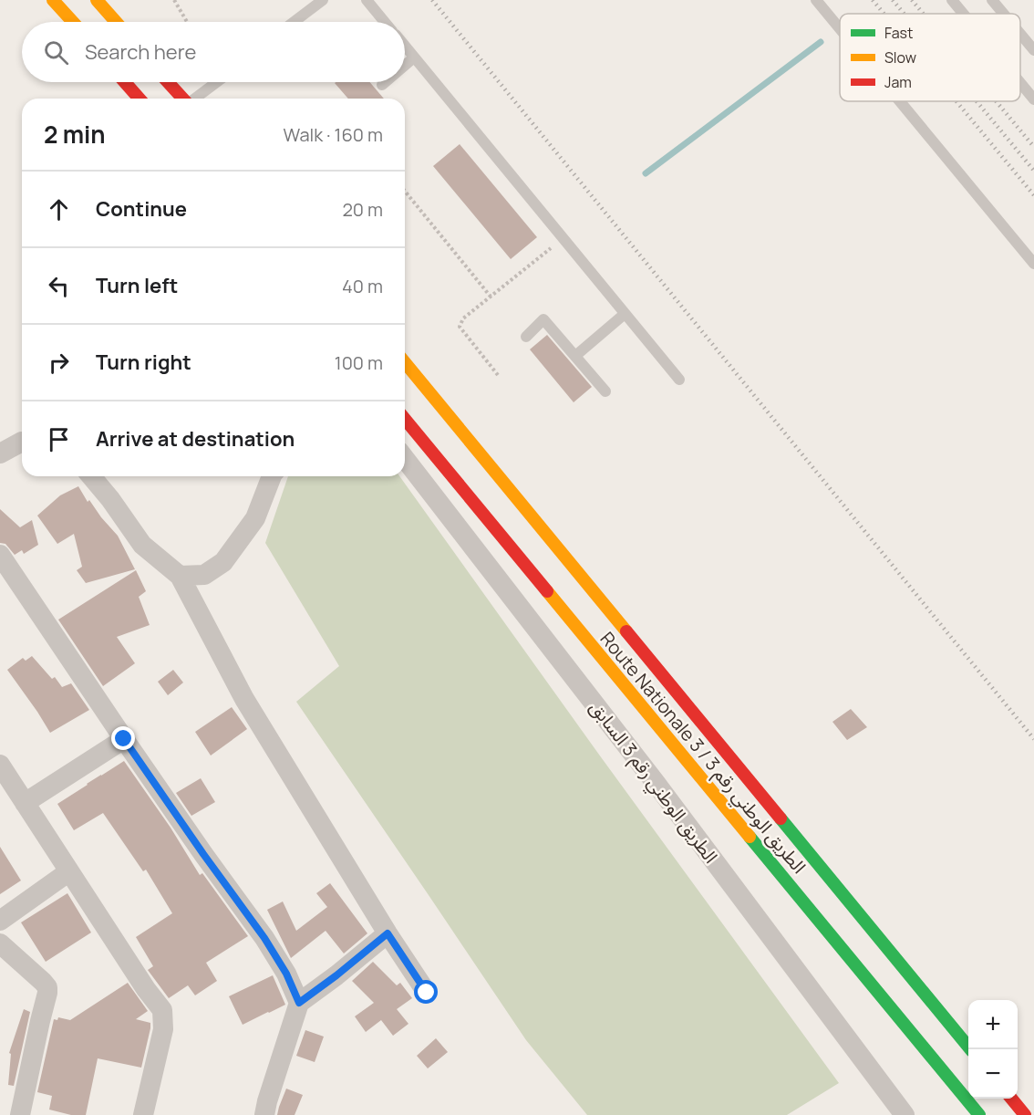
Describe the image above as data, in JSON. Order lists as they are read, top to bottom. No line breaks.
{"streets":{"highway":["Route Nationale 3 / الطريق الوطني رقم 3"],"street":["الطريق الوطني رقم 3 السابق"]},"legend":["Fast","Slow","Jam"],"page":{"search":"Search here","heading":["2 min","Walk · 160 m"],"list":[["Continue","20 m"],["Turn left","40 m"],["Turn right","100 m"],"Arrive at destination"],"map_buttons":["+","−"]}}
